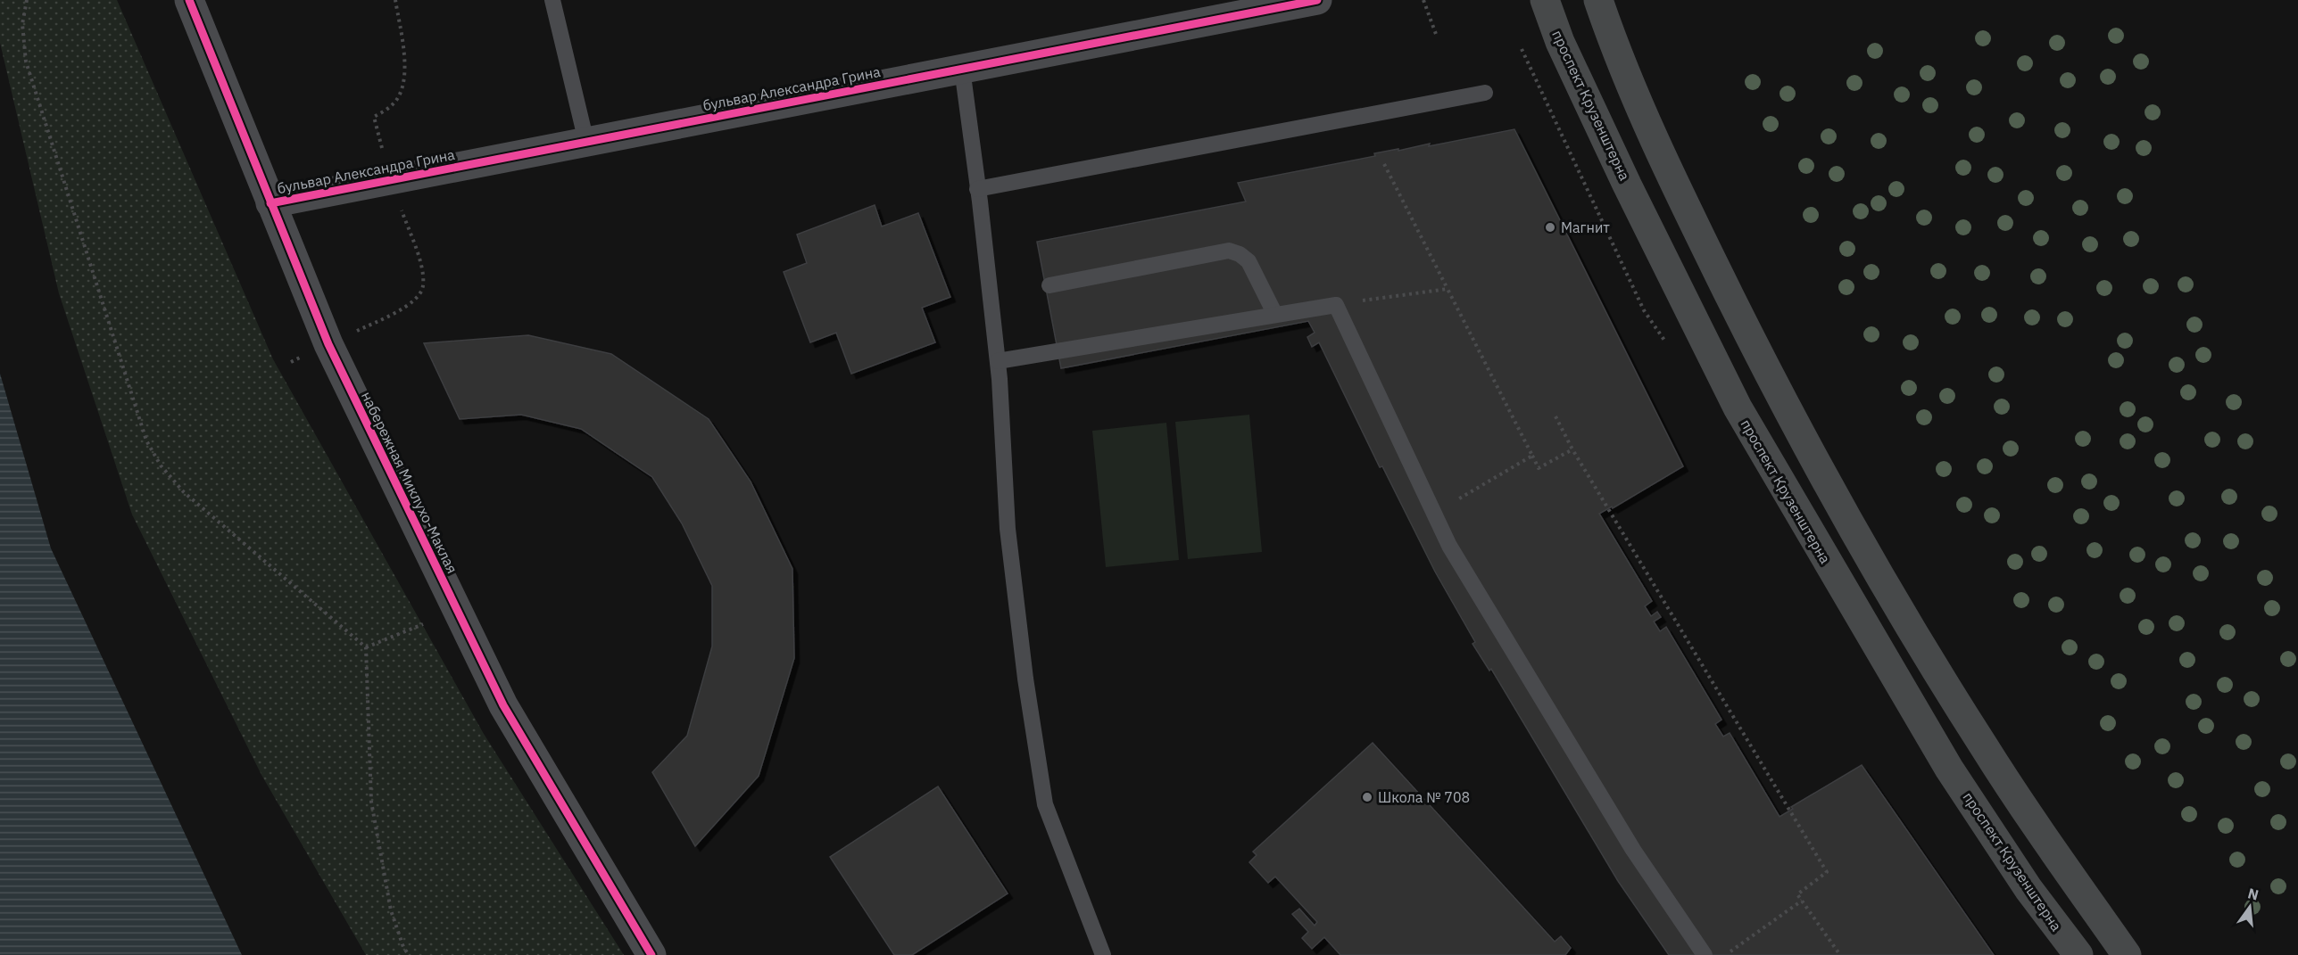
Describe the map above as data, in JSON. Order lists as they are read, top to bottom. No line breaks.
{"streets":{"main road":["проспект Крузенштерна"],"street":["бульвар Александра Грина","набережная Миклухо-Маклая"]},"crossings":[["бульвар Александра Грина","набережная Миклухо-Маклая"]],"places":["Магнит","Школа № 708"],"north":"top"}
